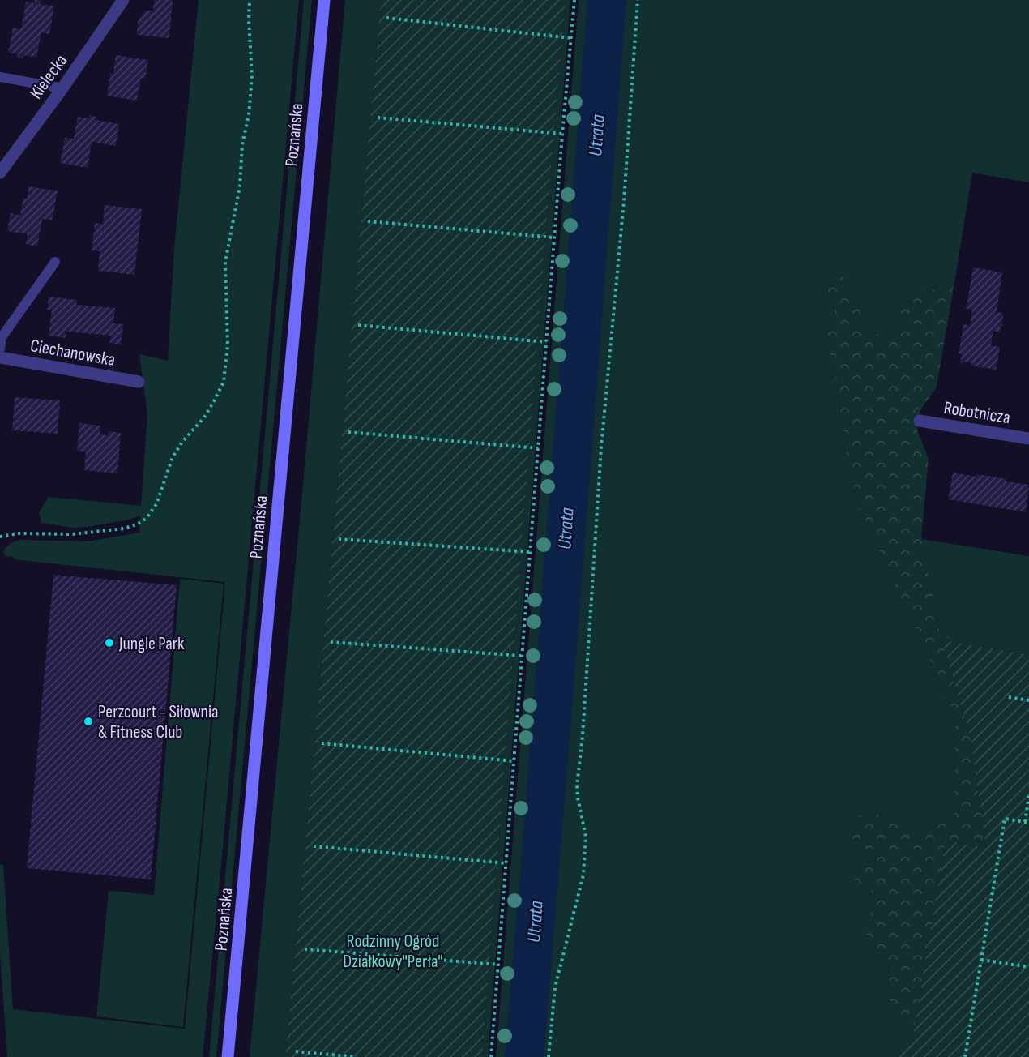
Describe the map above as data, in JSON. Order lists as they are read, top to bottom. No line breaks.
{"streets":{"main road":["Poznańska"],"street":["Kielecka","Ciechanowska","Robotnicza"]},"water":["Utrata"],"parks":["Rodzinny Ogród Działkowy\"Perła\""],"places":["Jungle Park","Perzcourt - Siłownia & Fitness Club"]}
